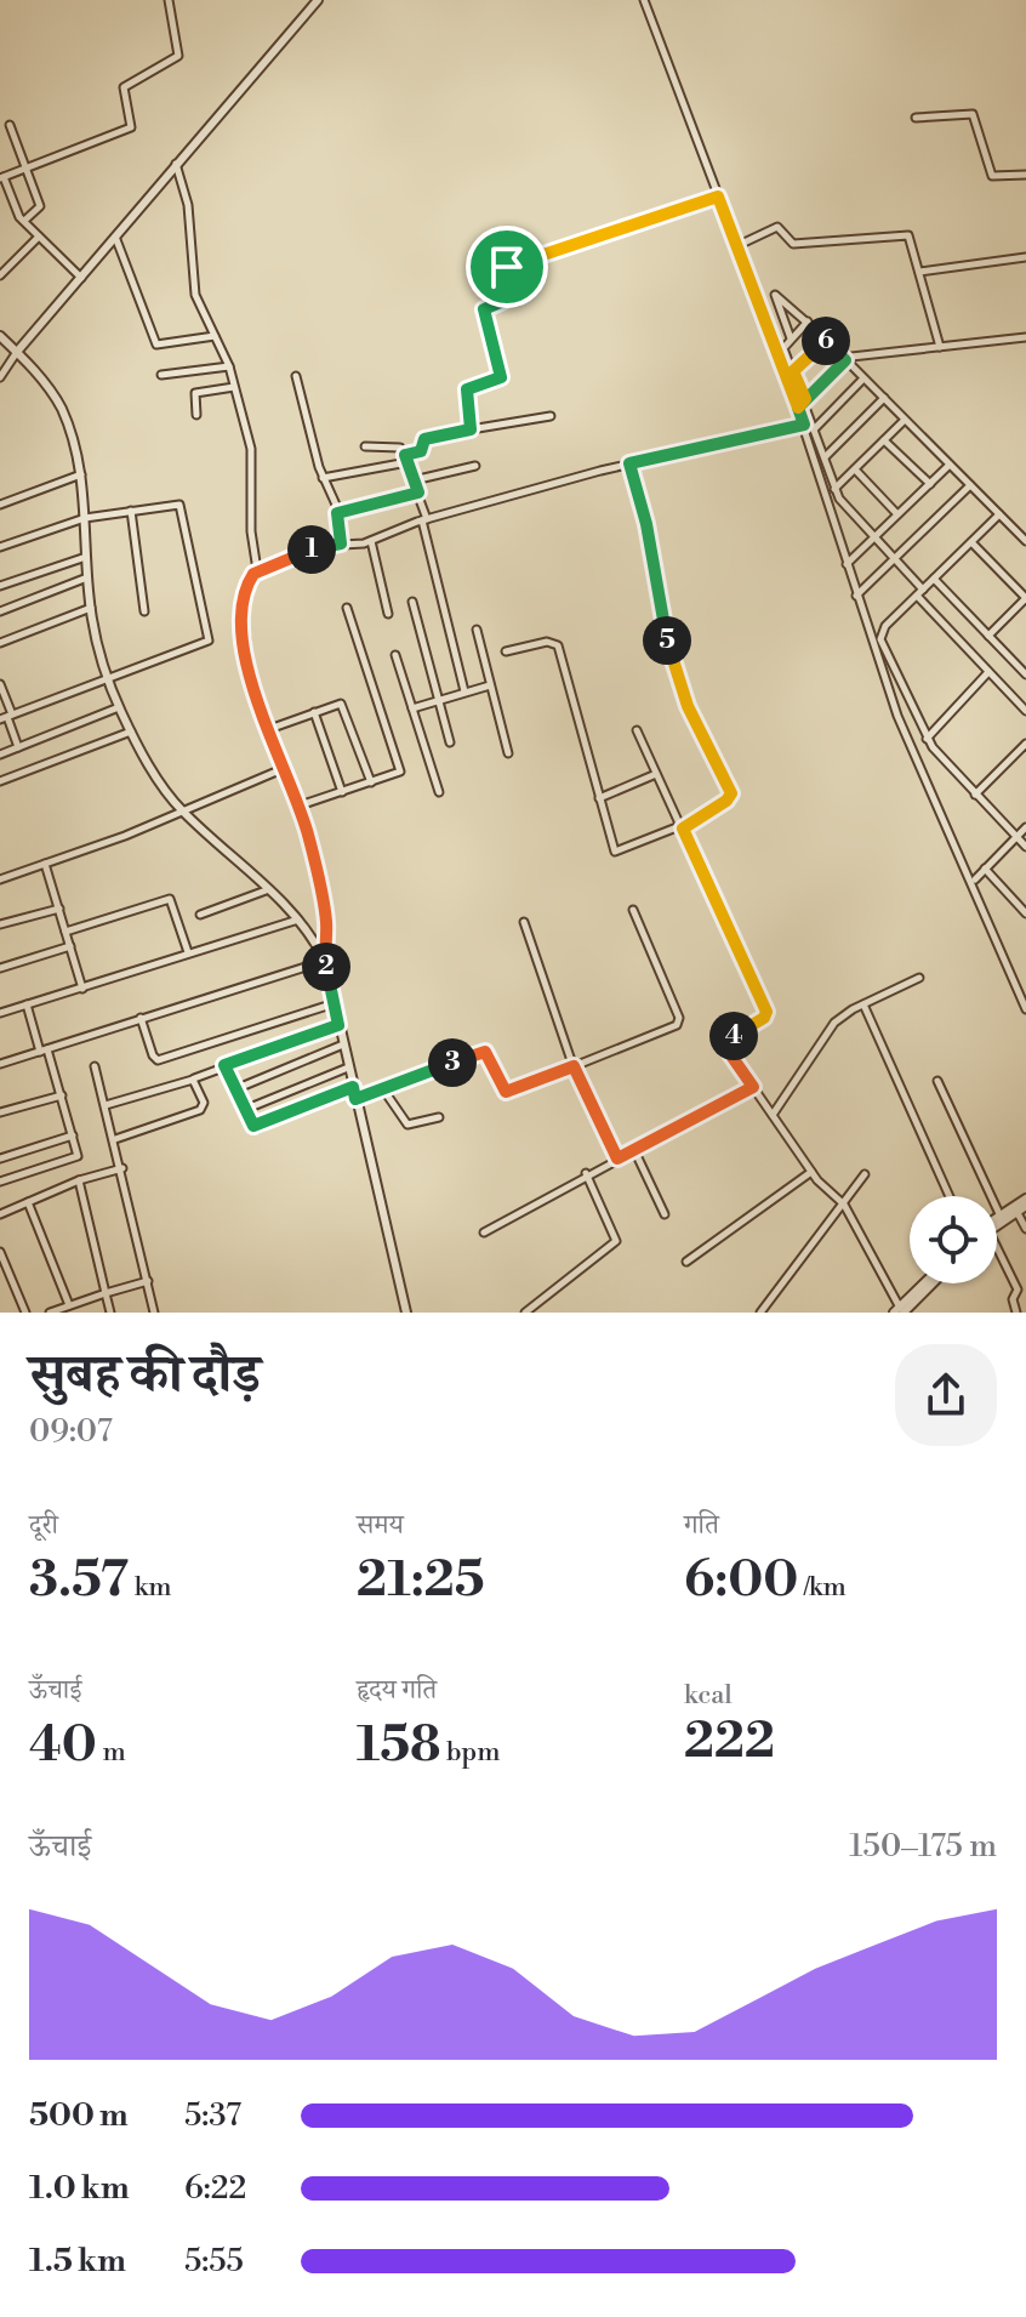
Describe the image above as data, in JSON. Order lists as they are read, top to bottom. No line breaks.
{"page":{"pins":["6","1","5","2","4","3"],"heading":["सुबह की दौड़","09:07"],"stats":[["दूरी","3.57 km"],["समय","21:25"],["गति","6:00 /km"],["ऊँचाई","40 m"],["हृदय गति","158 bpm"],["kcal","222"]],"chart":["ऊँचाई","150–175 m"],"list":[{"name":"500 m","note":"5:37"},{"name":"1.0 km","note":"6:22"},{"name":"1.5 km","note":"5:55"}]}}
